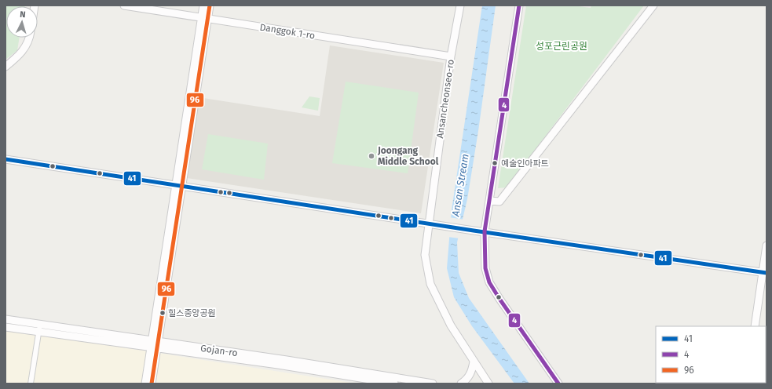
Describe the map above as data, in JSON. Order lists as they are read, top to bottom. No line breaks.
{"streets":{"street":["Danggok 1-ro","Ansancheonseo-ro","Gojan-ro"]},"crossings":[["Danggok 1-ro","Ansancheonseo-ro"]],"water":["Ansan Stream"],"parks":["성포근린공원"],"places":["Joongang Middle School","예술인아파트","힐스중앙공원"],"lines":["transit line 4","transit line 96","transit line 41"],"legend":["41","4","96"],"north":"top"}
